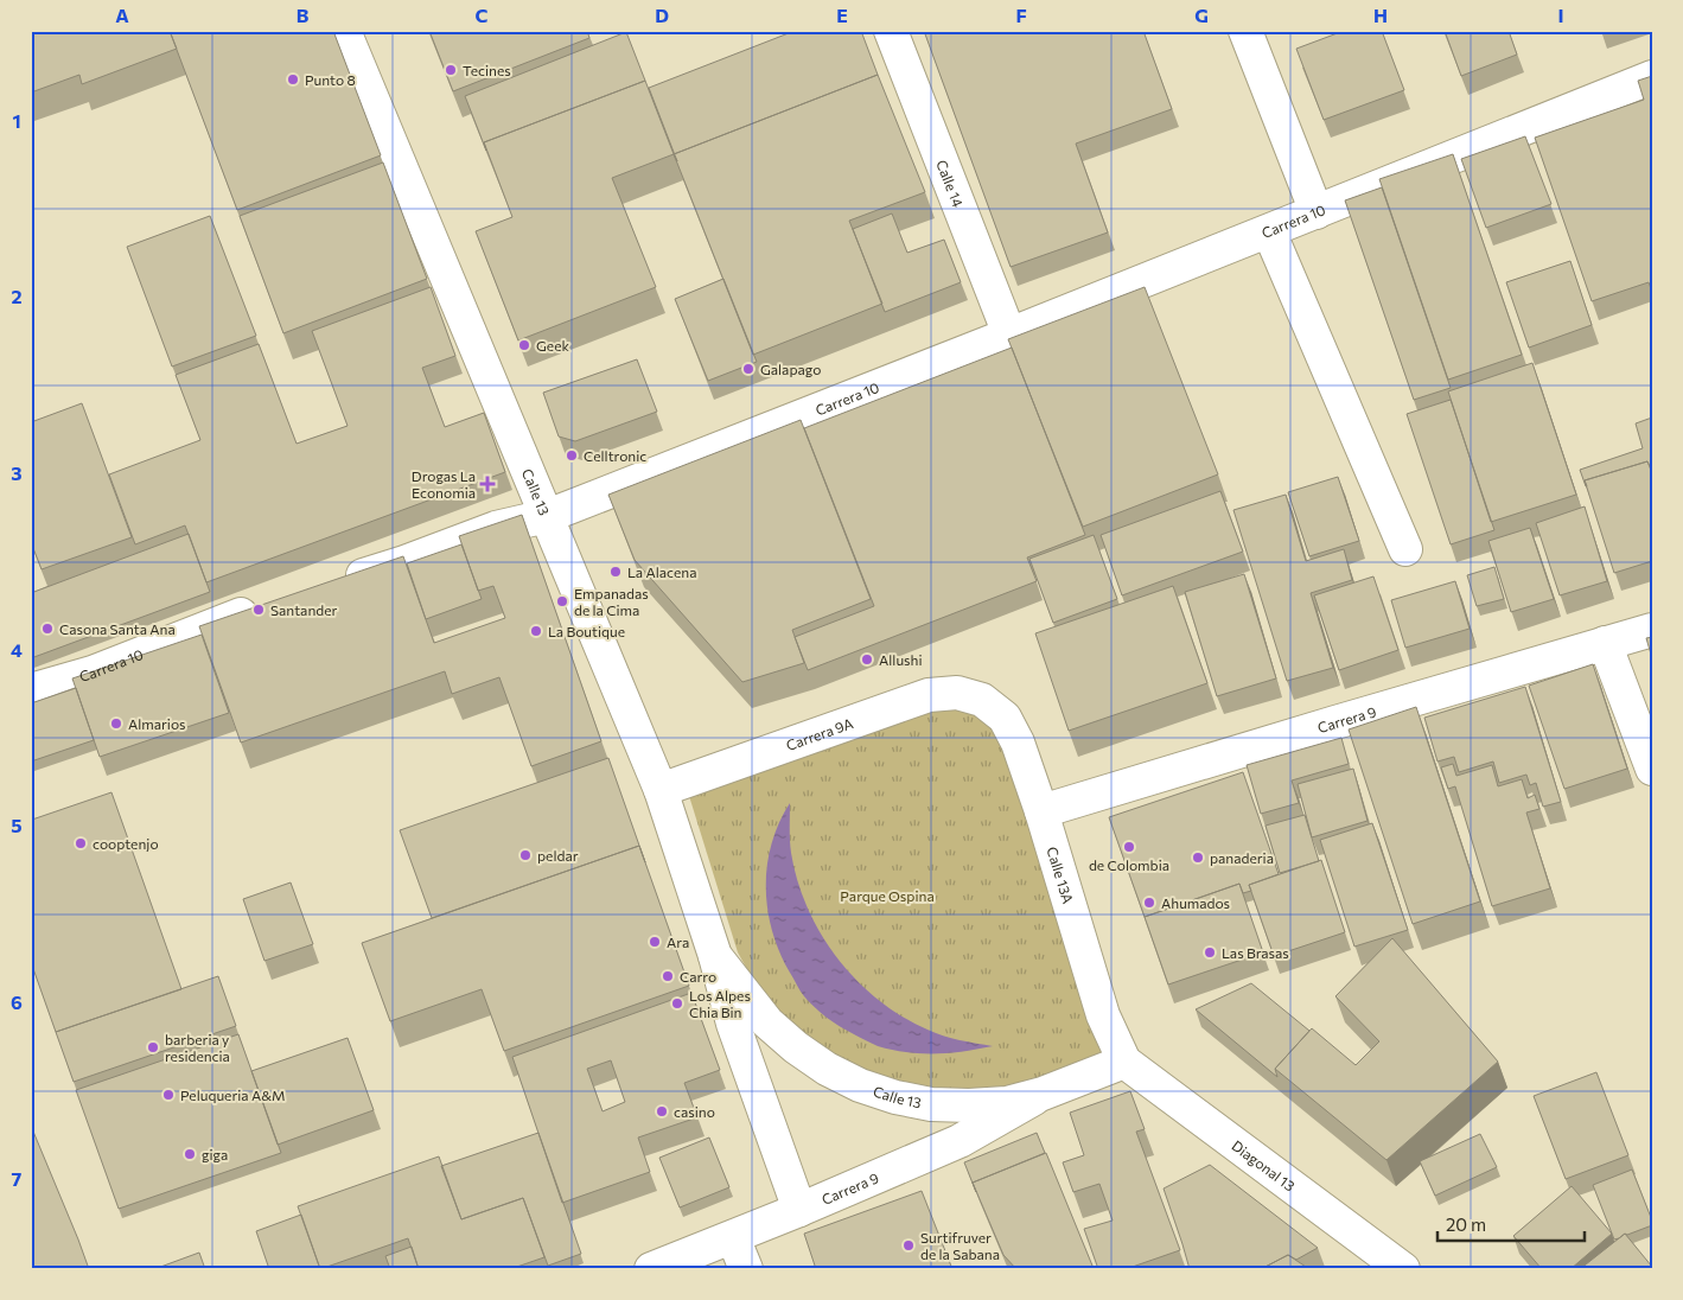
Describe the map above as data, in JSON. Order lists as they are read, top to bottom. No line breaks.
{"streets":{"street":["Calle 14","Carrera 10","Calle 13","Carrera 9","Carrera 9A","Calle 13A","Diagonal 13"]},"crossings":[["Calle 14","Carrera 10"],["Carrera 10","Calle 13"],["Calle 13","Carrera 9"],["Calle 13","Carrera 9A"],["Calle 13","Calle 13A"],["Calle 13","Diagonal 13"],["Carrera 9","Calle 13A"],["Carrera 9A","Calle 13A"],["Calle 13A","Diagonal 13"]],"parks":["Parque Ospina"],"places":{"other":["Tecines","Punto 8","Geek","Galapago","Celltronic","La Alacena","Empanadas de la Cima","Santander","Casona Santa Ana","La Boutique","Allushi","Almarios","cooptenjo","de Colombia","peldar","panaderia","Ahumados","Ara","Las Brasas","Carro","Los Alpes Chia Bin","barberia y residencia","Peluqueria A&M","casino","giga","Surtifruver de la Sabana"],"health":["Drogas La Economia"]},"scale_bar":"20 m","grid":{"columns":["A","B","C","D","E","F","G","H","I"],"rows":["1","2","3","4","5","6","7"]}}
